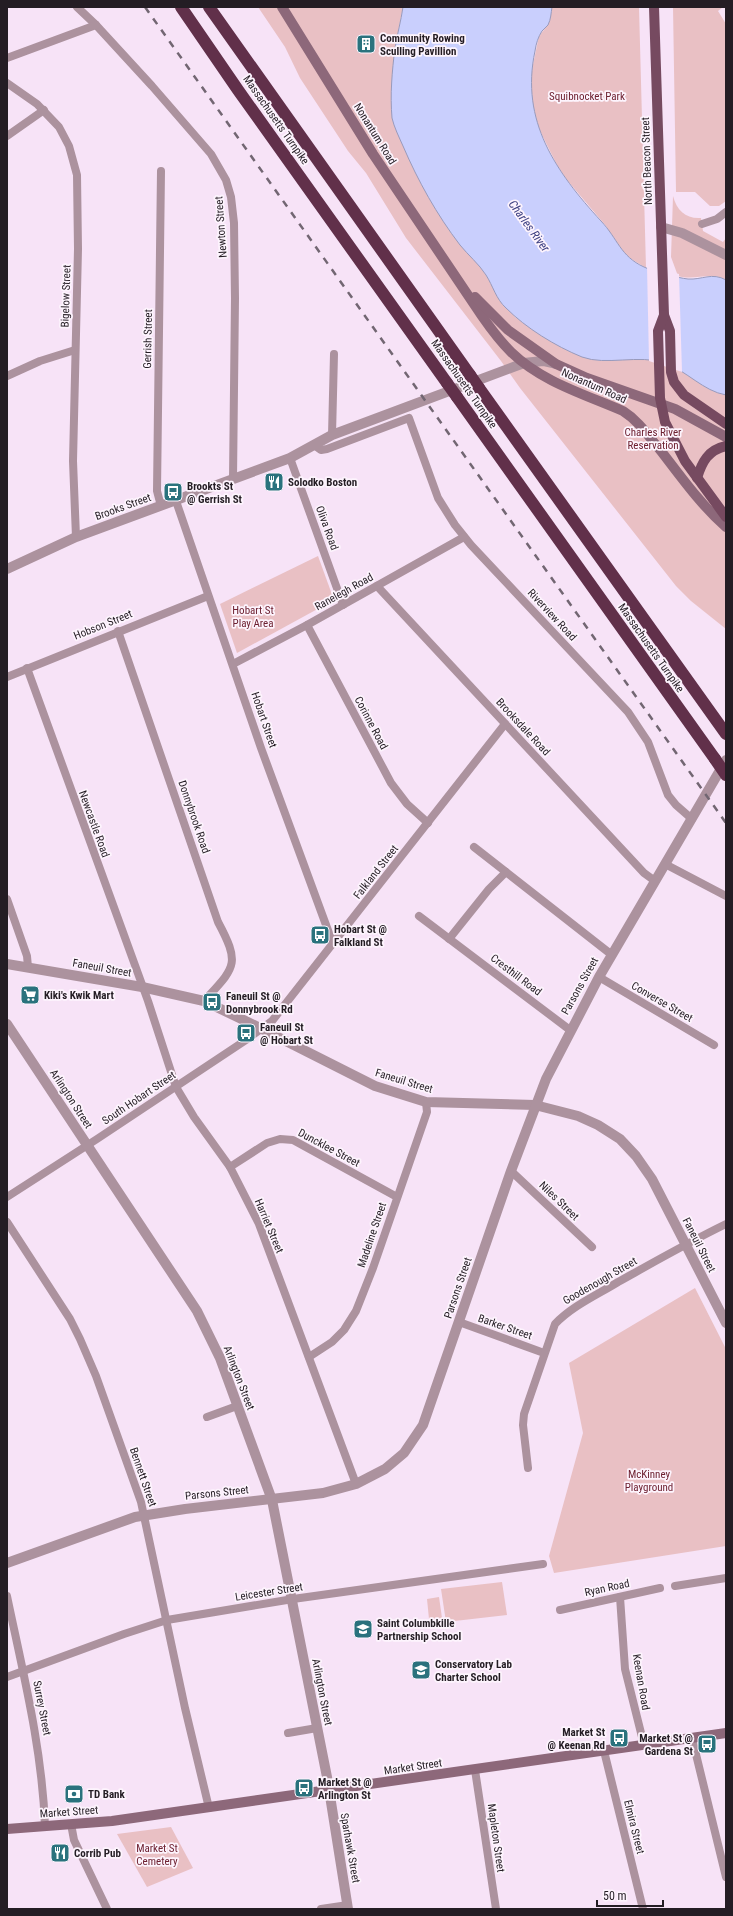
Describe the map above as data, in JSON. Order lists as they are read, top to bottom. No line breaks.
{"streets":{"highway":["Massachusetts Turnpike"],"main road":["Nonantum Road","North Beacon Street","Market Street"],"street":["Newton Street","Bigelow Street","Gerrish Street","Brooks Street","Oliva Road","Ranelegh Road","Riverview Road","Hobson Street","Hobart Street","Corinne Road","Brooksdale Road","Donnybrook Road","Newcastle Road","Falkland Street","Faneuil Street","Cresthill Road","Parsons Street","Converse Street","South Hobart Street","Arlington Street","Duncklee Street","Niles Street","Harriet Street","Madeline Street","Goodenough Street","Barker Street","Bennett Street","Ryan Road","Leicester Street","Keenan Road","Surrey Street","Elmira Street","Mapleton Street","Sparhawk Street"]},"crossings":[["Massachusetts Turnpike","Parsons Street"],["Nonantum Road","North Beacon Street"],["Nonantum Road","Brooks Street"],["Newton Street","Brooks Street"],["Bigelow Street","Brooks Street"],["Gerrish Street","Brooks Street"],["Brooks Street","Oliva Road"],["Brooks Street","Riverview Road"],["Brooks Street","Hobart Street"],["Oliva Road","Ranelegh Road"],["Ranelegh Road","Riverview Road"],["Ranelegh Road","Hobart Street"],["Ranelegh Road","Corinne Road"],["Ranelegh Road","Brooksdale Road"],["Riverview Road","Parsons Street"],["Hobson Street","Hobart Street"],["Hobson Street","Donnybrook Road"],["Hobson Street","Newcastle Road"],["Hobart Street","Falkland Street"],["Corinne Road","Falkland Street"],["Brooksdale Road","Falkland Street"],["Brooksdale Road","Parsons Street"],["Donnybrook Road","Faneuil Street"],["Newcastle Road","Faneuil Street"],["Newcastle Road","Harriet Street"],["Falkland Street","Faneuil Street"],["Falkland Street","South Hobart Street"],["Faneuil Street","Parsons Street"],["Faneuil Street","South Hobart Street"],["Faneuil Street","Harriet Street"],["Faneuil Street","Madeline Street"],["Faneuil Street","Goodenough Street"],["Cresthill Road","Parsons Street"],["Parsons Street","Converse Street"],["Parsons Street","Arlington Street"],["Parsons Street","Niles Street"],["Parsons Street","Harriet Street"],["Parsons Street","Barker Street"],["Parsons Street","Bennett Street"],["South Hobart Street","Arlington Street"],["South Hobart Street","Harriet Street"],["Arlington Street","Leicester Street"],["Arlington Street","Market Street"],["Arlington Street","Sparhawk Street"],["Duncklee Street","Harriet Street"],["Duncklee Street","Madeline Street"],["Harriet Street","Madeline Street"],["Goodenough Street","Barker Street"],["Bennett Street","Leicester Street"],["Bennett Street","Market Street"],["Ryan Road","Keenan Road"],["Leicester Street","Surrey Street"],["Keenan Road","Market Street"],["Surrey Street","Market Street"],["Market Street","Elmira Street"],["Market Street","Mapleton Street"],["Market Street","Sparhawk Street"]],"water":["Charles River"],"parks":["Squibnocket Park","Charles River Reservation","Hobart St Play Area","McKinney Playground","Market St Cemetery"],"places":{"building":["Community Rowing Sculling Pavillion"],"restaurant":["Solodko Boston","Corrib Pub"],"bus stop":["Brookts St @ Gerrish St","Hobart St @ Falkland St","Faneuil St @ Donnybrook Rd","Faneuil St @ Hobart St","Market St @ Keenan Rd","Market St @ Gardena St","Market St @ Arlington St"],"supermarket":["Kiki's Kwik Mart"],"school or university":["Saint Columbkille Partnership School","Conservatory Lab Charter School"],"bank":["TD Bank"]},"scale_bar":"50 m"}
